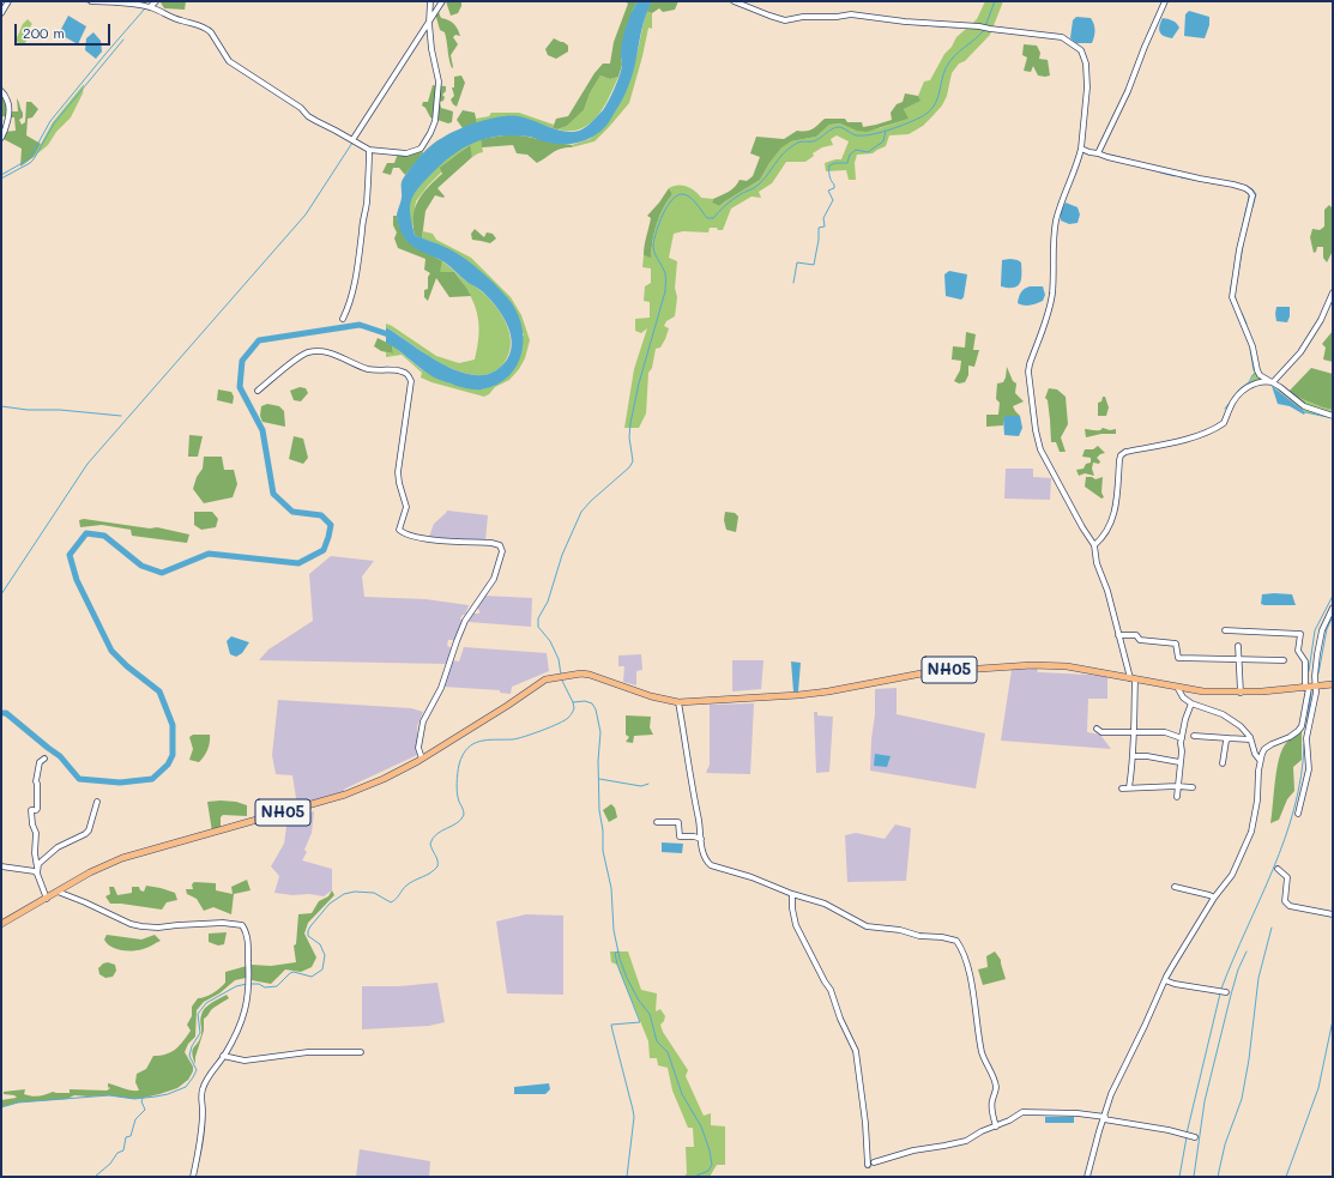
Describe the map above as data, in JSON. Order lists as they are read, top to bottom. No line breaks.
{"streets":{"main road":["NH05"]},"scale_bar":"200 m"}
